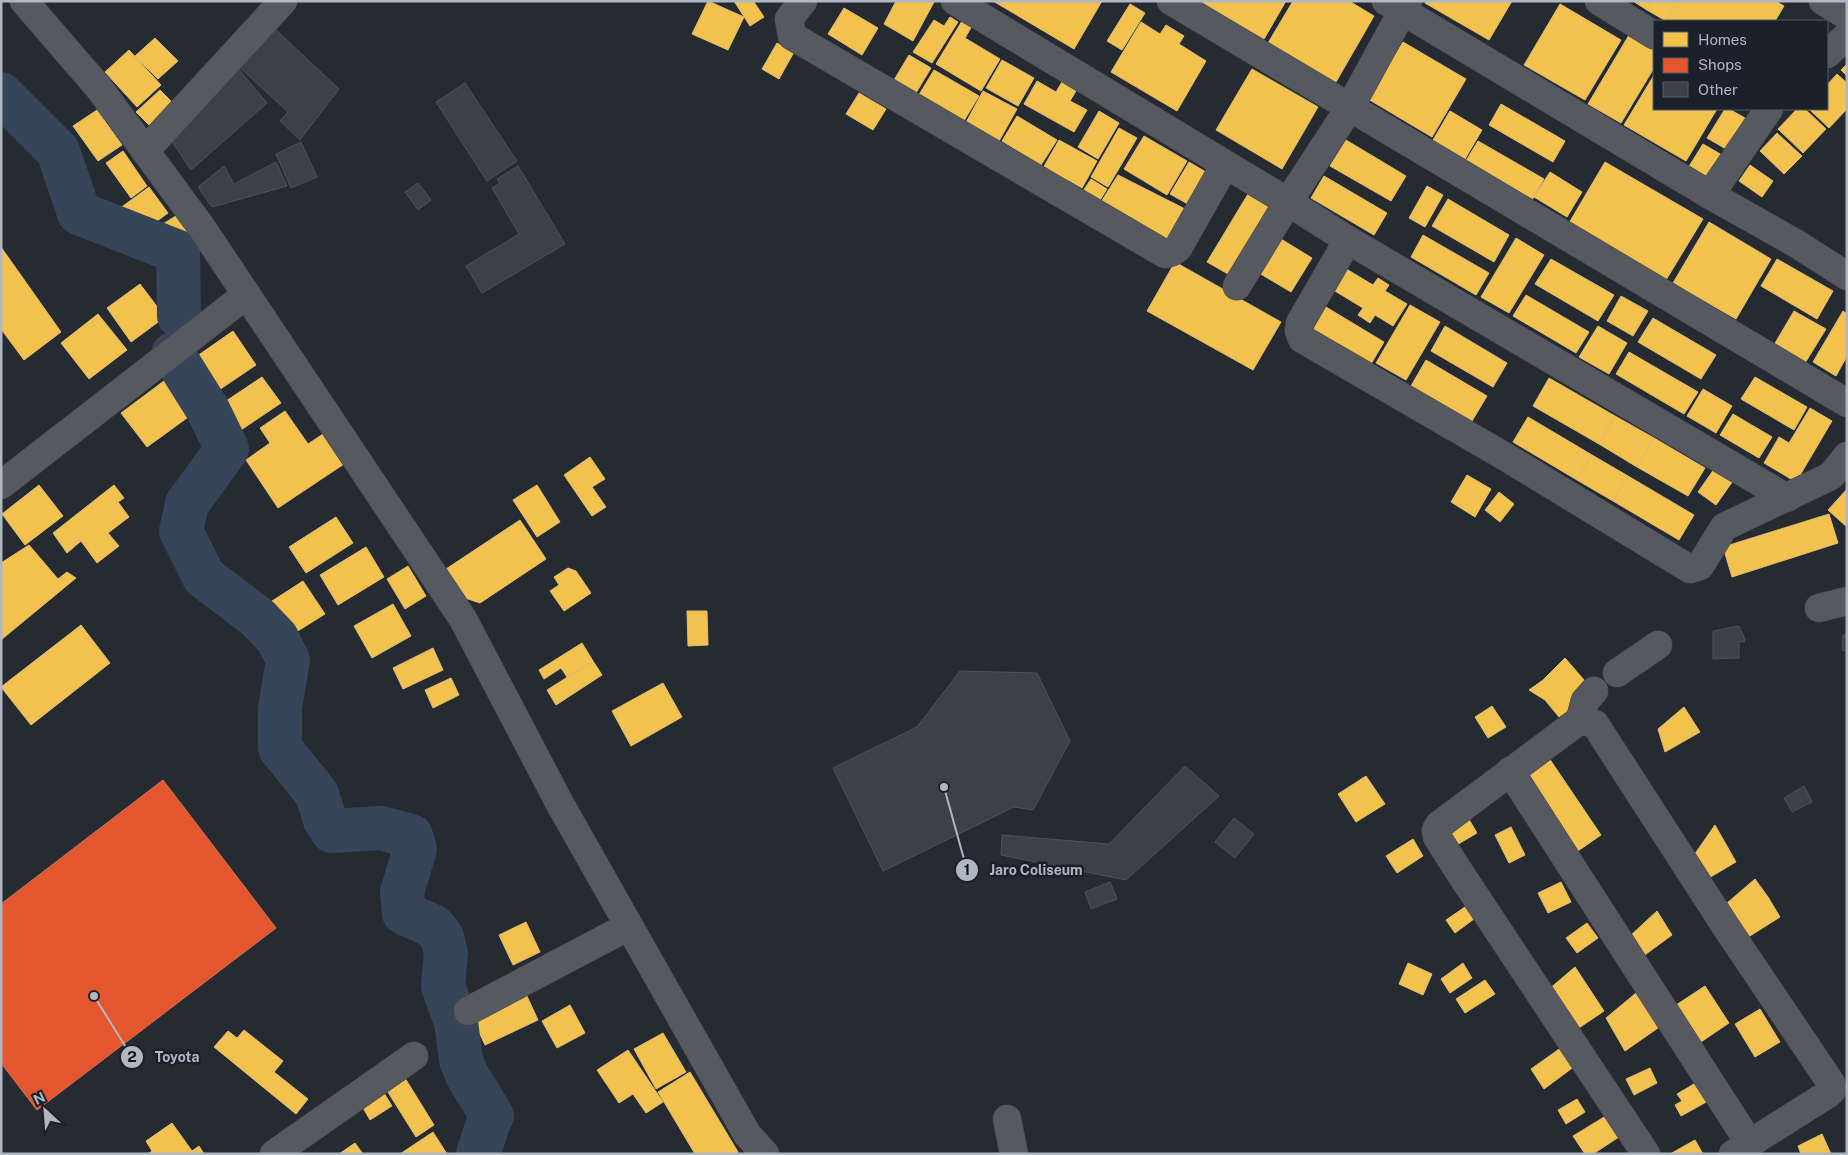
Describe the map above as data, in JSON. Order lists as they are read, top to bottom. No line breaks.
{"places":["Jaro Coliseum","Toyota"],"legend":["Homes","Shops","Other"],"north":"top left"}
